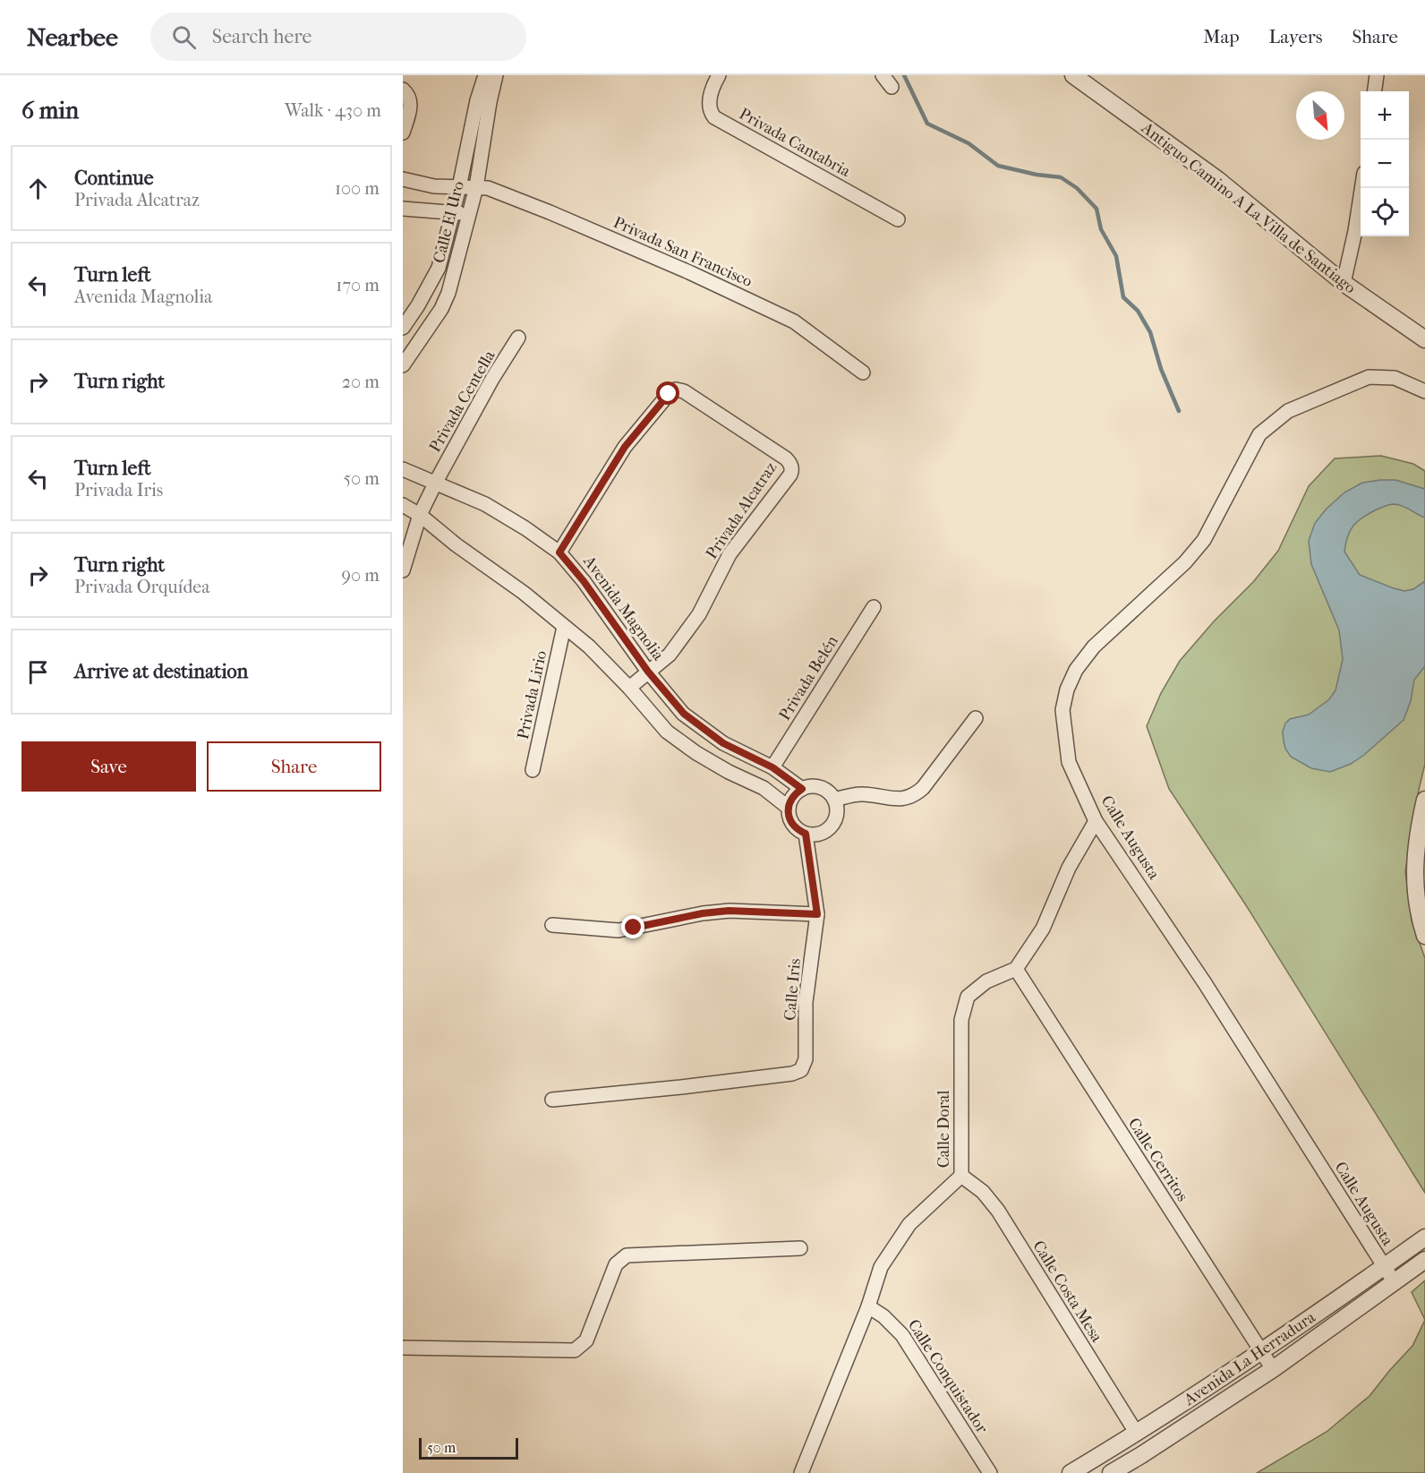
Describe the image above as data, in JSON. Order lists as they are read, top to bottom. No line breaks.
{"streets":{"street":["Privada Cantabria","Antiguo Camino A La Villa de Santiago","Calle El Uro","Privada San Francisco","Privada Centella","Privada Alcatraz","Avenida Magnolia","Privada Belén","Privada Lirio","Calle Augusta","Calle Iris","Calle Doral","Calle Cerritos","Calle Costa Mesa","Avenida La Herradura","Calle Conquistador"]},"crossings":[["Calle El Uro","Privada San Francisco"],["Privada Centella","Avenida Magnolia"],["Privada Alcatraz","Avenida Magnolia"],["Avenida Magnolia","Privada Belén"],["Avenida Magnolia","Calle Iris"],["Calle Augusta","Avenida La Herradura"],["Calle Doral","Calle Cerritos"],["Calle Doral","Calle Costa Mesa"],["Calle Doral","Calle Conquistador"],["Calle Cerritos","Avenida La Herradura"],["Calle Costa Mesa","Avenida La Herradura"]],"scale_bar":"50 m","north":"bottom right","page":{"header":"Nearbee","search":"Search here","nav":["Map","Layers","Share"],"heading":["6 min","Walk · 430 m"],"map_buttons":["+","−"],"list":[["Continue","Privada Alcatraz","100 m"],["Turn left","Avenida Magnolia","170 m"],["Turn right","20 m"],["Turn left","Privada Iris","50 m"],["Turn right","Privada Orquídea","90 m"],"Arrive at destination"],"buttons":["Save","Share"],"scale":"50 m"}}
